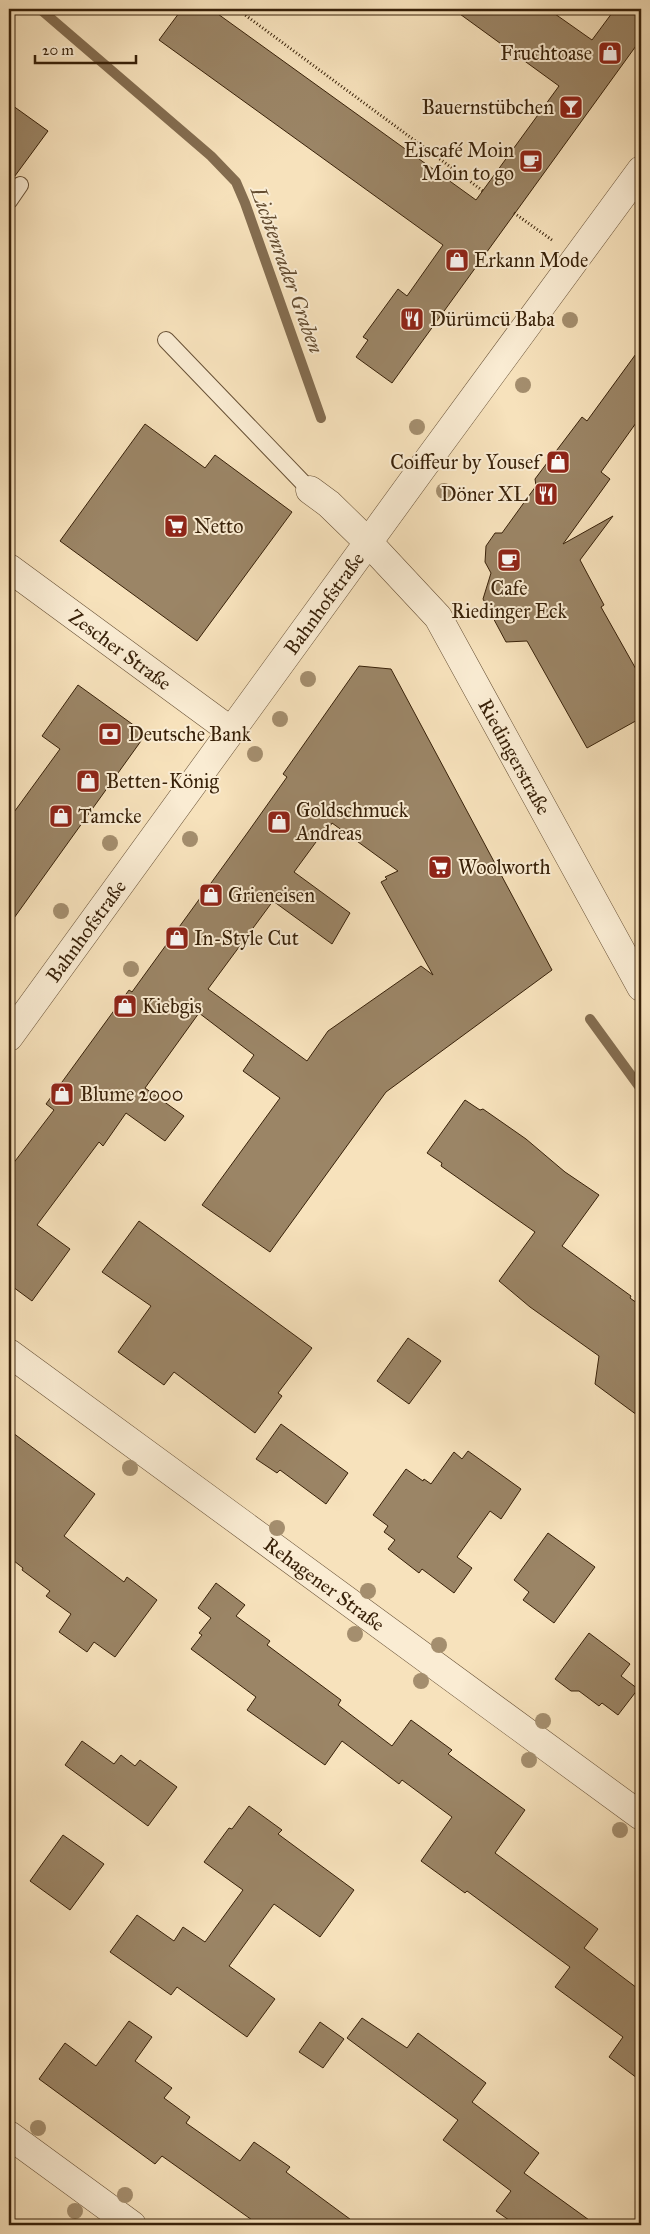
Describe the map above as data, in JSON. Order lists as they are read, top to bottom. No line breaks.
{"streets":{"street":["Bahnhofstraße","Zescher Straße","Riedingerstraße","Rehagener Straße"]},"crossings":[["Bahnhofstraße","Zescher Straße"],["Bahnhofstraße","Riedingerstraße"]],"water":["Lichtenrader Graben"],"places":{"shop":["Fruchtoase","Erkann Mode","Coiffeur by Yousef","Betten-König","Tamcke","Goldschmuck Andreas","Grieneisen","In-Style Cut","Kiebgis","Blume 2000"],"bar":["Bauernstübchen"],"cafe":["Eiscafé Moin Moin to go","Cafe Riedinger Eck"],"restaurant":["Dürümcü Baba","Döner XL"],"supermarket":["Netto","Woolworth"],"bank":["Deutsche Bank"]},"scale_bar":"20 m"}
